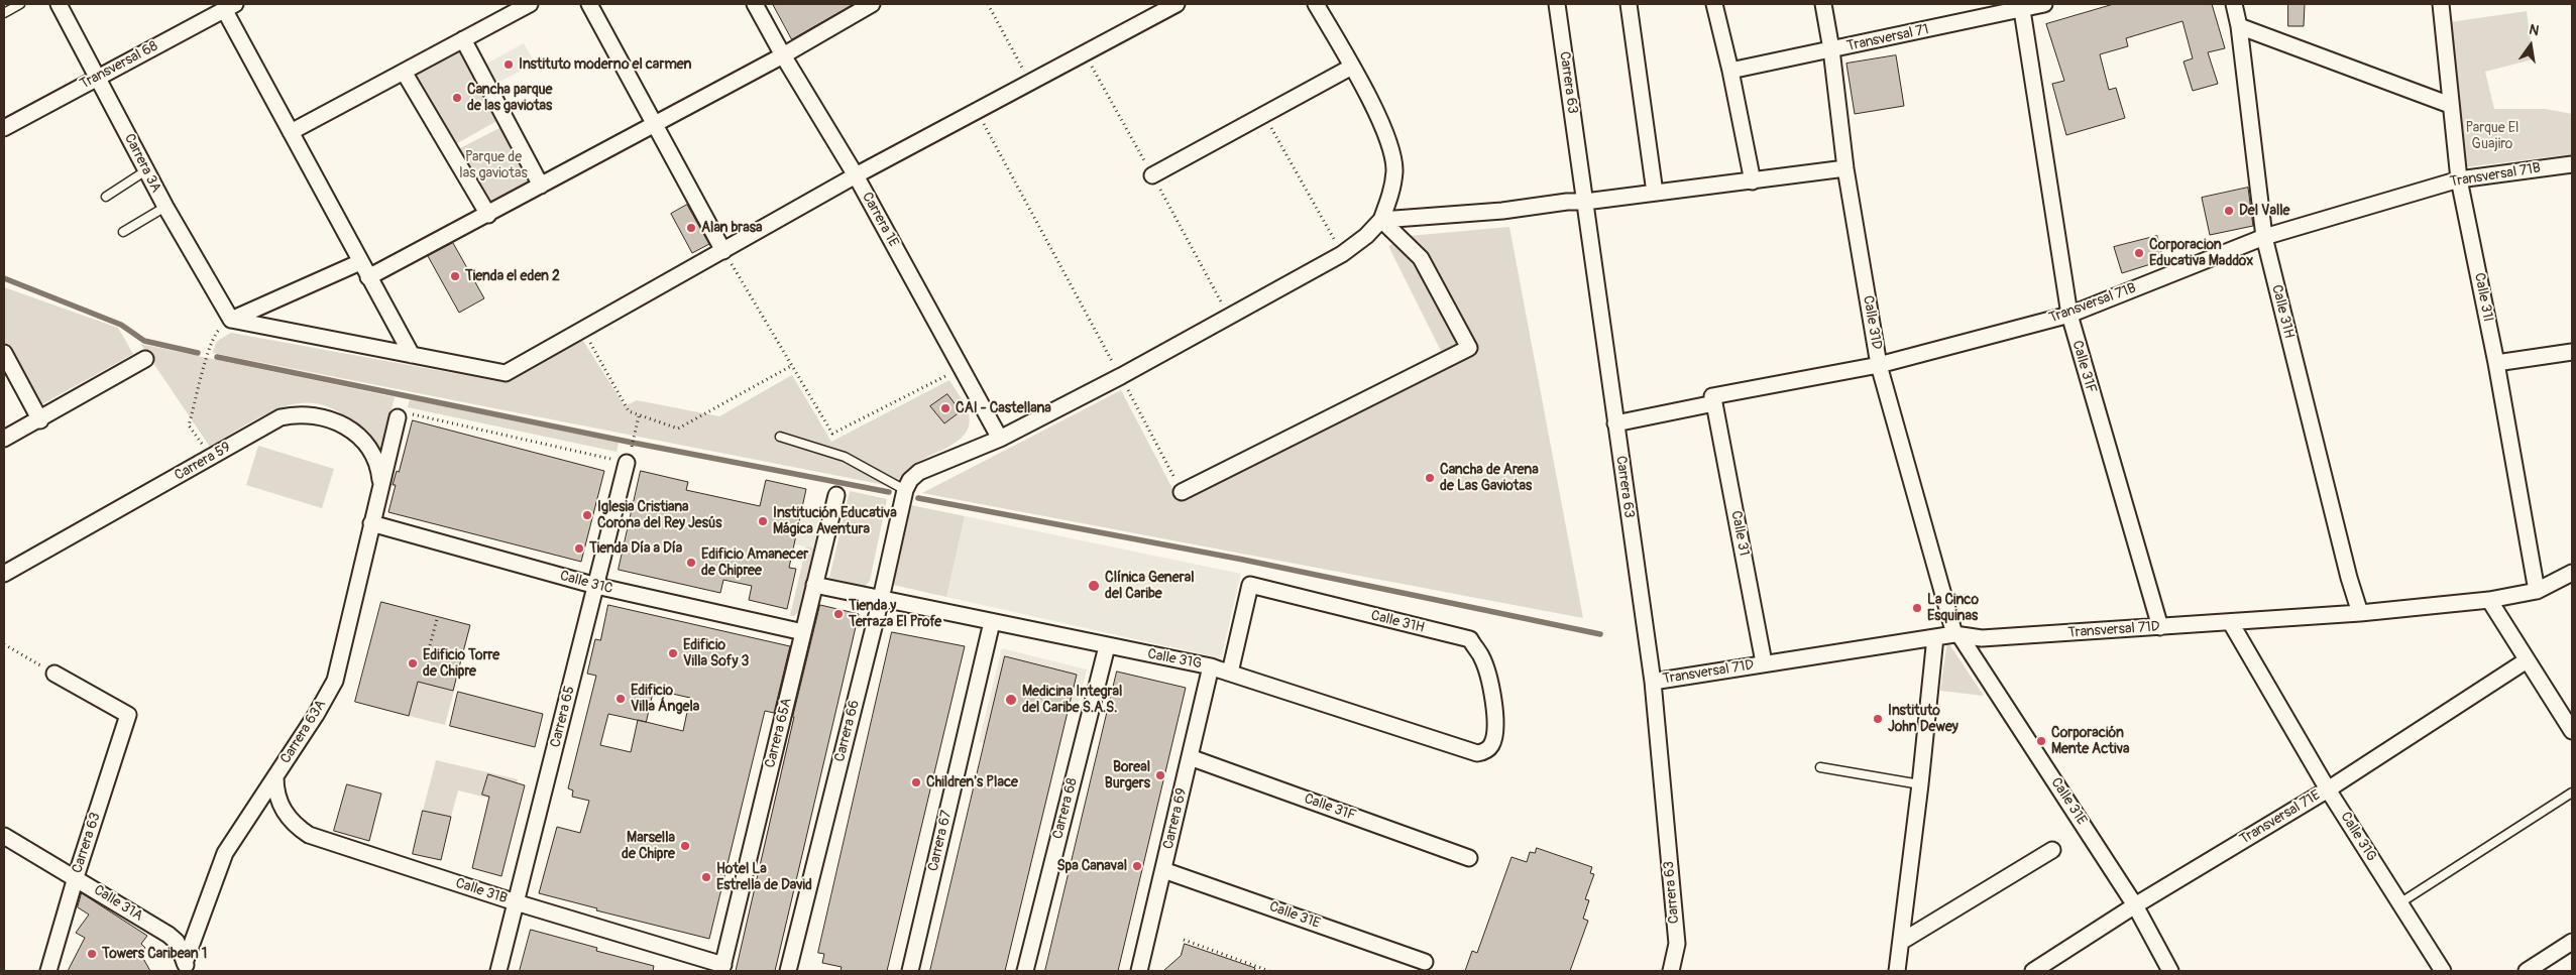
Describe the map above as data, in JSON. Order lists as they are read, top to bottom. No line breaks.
{"streets":{"street":["Transversal 71","Transversal 68","Carrera 63","Carrera 3A","Transversal 71B","Carrera 1E","Calle 31I","Calle 31H","Calle 31D","Calle 31F","Carrera 59","Calle 31","Calle 31C","Transversal 71D","Calle 31G","Carrera 65","Carrera 66","Carrera 63A","Carrera 65A","Calle 31E","Carrera 68","Transversal 71E","Carrera 69","Carrera 67","Calle 31B","Calle 31A"]},"crossings":[["Transversal 71","Calle 31D"],["Transversal 71","Calle 31F"],["Transversal 68","Carrera 3A"],["Carrera 63","Transversal 71B"],["Carrera 63","Transversal 71D"],["Carrera 63","Calle 31A"],["Transversal 71B","Calle 31I"],["Transversal 71B","Calle 31H"],["Transversal 71B","Calle 31D"],["Transversal 71B","Calle 31F"],["Transversal 71B","Calle 31"],["Calle 31I","Transversal 71D"],["Calle 31H","Transversal 71D"],["Calle 31H","Calle 31G"],["Calle 31D","Transversal 71D"],["Calle 31D","Calle 31E"],["Calle 31F","Transversal 71D"],["Calle 31F","Carrera 69"],["Carrera 59","Carrera 63A"],["Calle 31","Transversal 71D"],["Calle 31C","Carrera 65"],["Calle 31C","Carrera 63A"],["Calle 31C","Carrera 65A"],["Transversal 71D","Calle 31G"],["Transversal 71D","Calle 31E"],["Calle 31G","Carrera 66"],["Calle 31G","Carrera 65A"],["Calle 31G","Carrera 68"],["Calle 31G","Transversal 71E"],["Calle 31G","Carrera 69"],["Calle 31G","Carrera 67"],["Carrera 65","Calle 31B"],["Carrera 63A","Calle 31B"],["Carrera 63A","Calle 31A"],["Carrera 65A","Calle 31B"],["Calle 31E","Transversal 71E"],["Calle 31E","Carrera 69"]],"parks":["Parque El Guajiro","Parque de las gaviotas"],"places":["Instituto moderno el carmen","Cancha parque de las gaviotas","Del Valle","Alan brasa","Corporacion Educativa Maddox","Tienda el eden 2","CAI - Castellana","Cancha de Arena de Las Gaviotas","Iglesia Cristiana Corona del Rey Jesús","Institución Educativa Mágica Aventura","Tienda Día a Día","Edificio Amanecer de Chipree","Clínica General del Caribe","La Cinco Esquinas","Tienda y Terraza El Profe","Edificio Villa Sofy 3","Edificio Torre de Chipre","Edificio Villa Ángela","Medicina Integral del Caribe S.A.S.","Instituto John Dewey","Corporación Mente Activa","Boreal Burgers","Children's Place","Marsella de Chipre","Spa Canaval","Hotel La Estrella de David","Towers Caribean 1"],"north":"top"}
